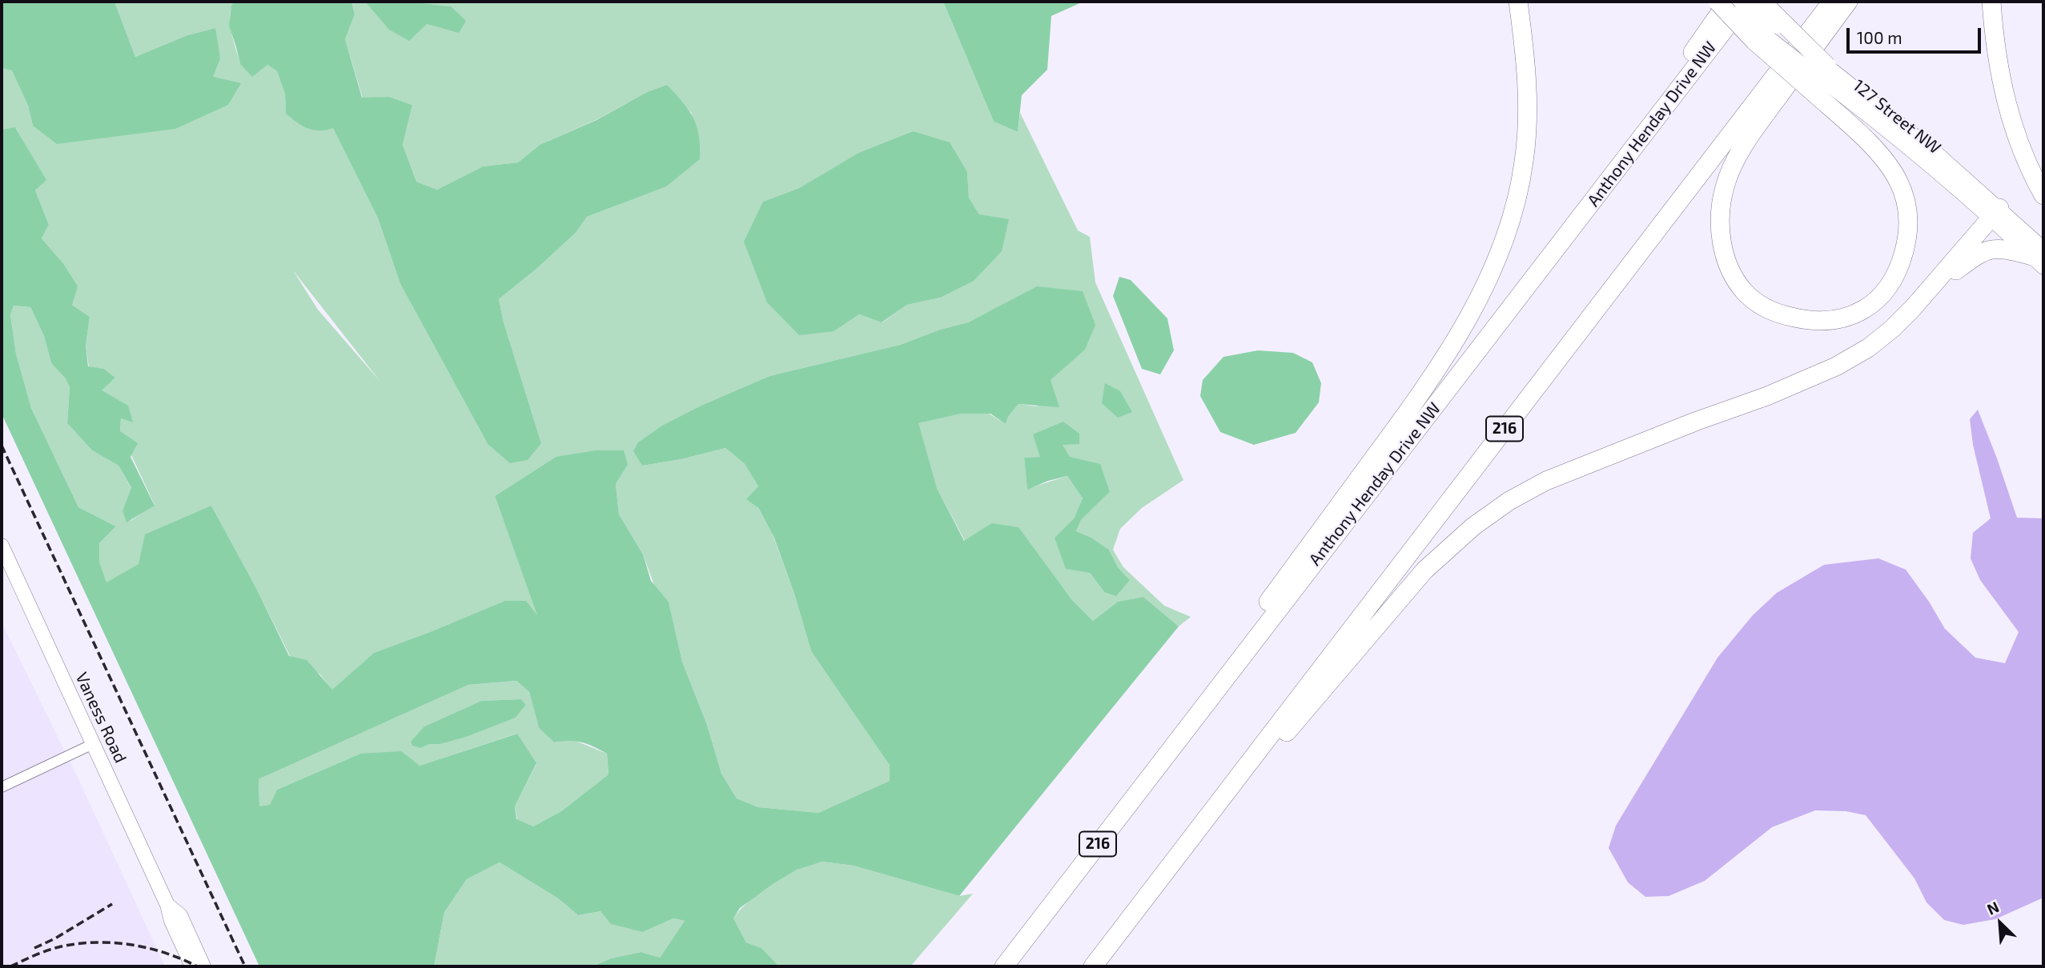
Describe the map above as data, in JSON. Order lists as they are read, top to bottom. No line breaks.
{"streets":{"highway":["Anthony Henday Drive NW","216"],"street":["127 Street NW","Vaness Road"]},"crossings":[["127 Street NW","Anthony Henday Drive NW"]],"scale_bar":"100 m","north":"top left"}
